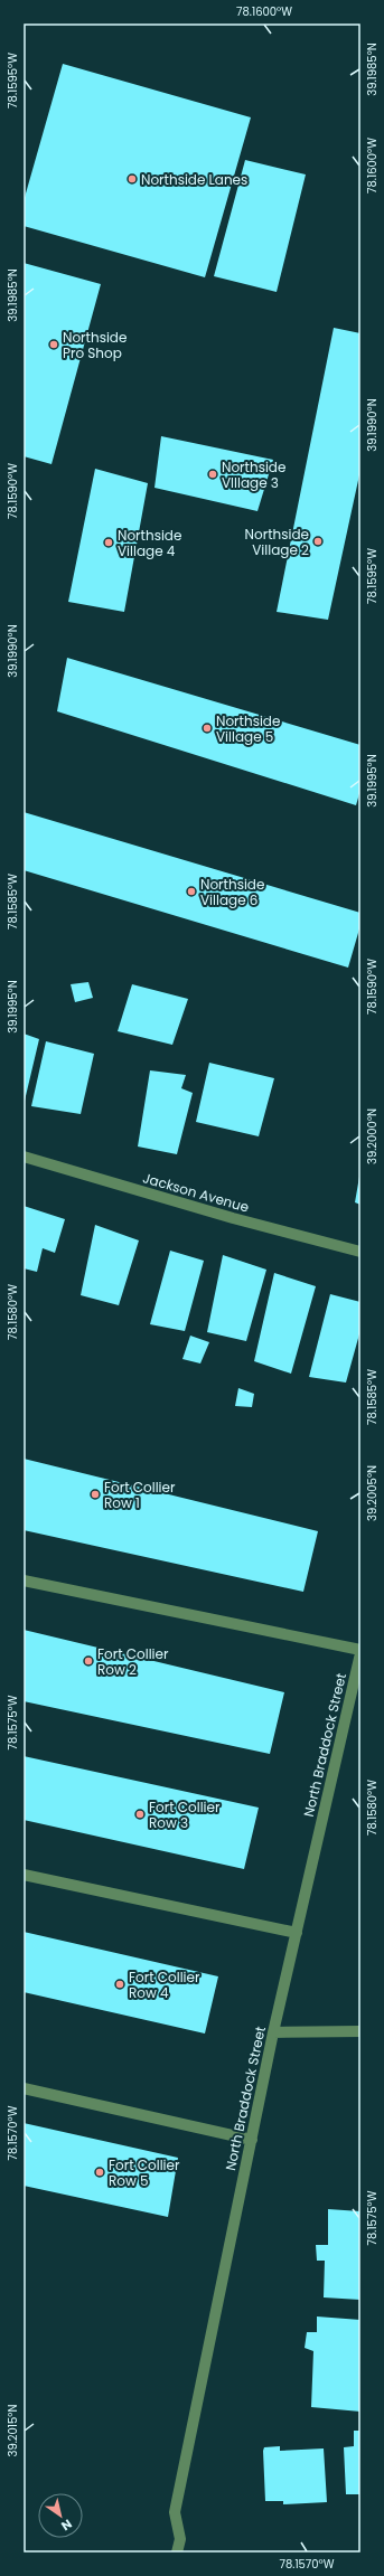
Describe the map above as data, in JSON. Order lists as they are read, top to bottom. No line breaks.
{"streets":{"street":["Jackson Avenue","North Braddock Street"]},"places":["Northside Lanes","Northside Pro Shop","Northside VIllage 3","Northside Village 2","Northside Village 4","Northside Village 5","Northside Village 6","Fort Collier Row 1","Fort Collier Row 2","Fort Collier Row 3","Fort Collier Row 4","Fort Collier Row 5"],"north":"bottom right","coordinates":["78.1600°W","39.1985°N","78.1595°W","39.1990°N","78.1590°W","39.1995°N","78.1585°W","39.2000°N","78.1580°W","39.2005°N","78.1575°W","78.1570°W","39.2015°N"]}
